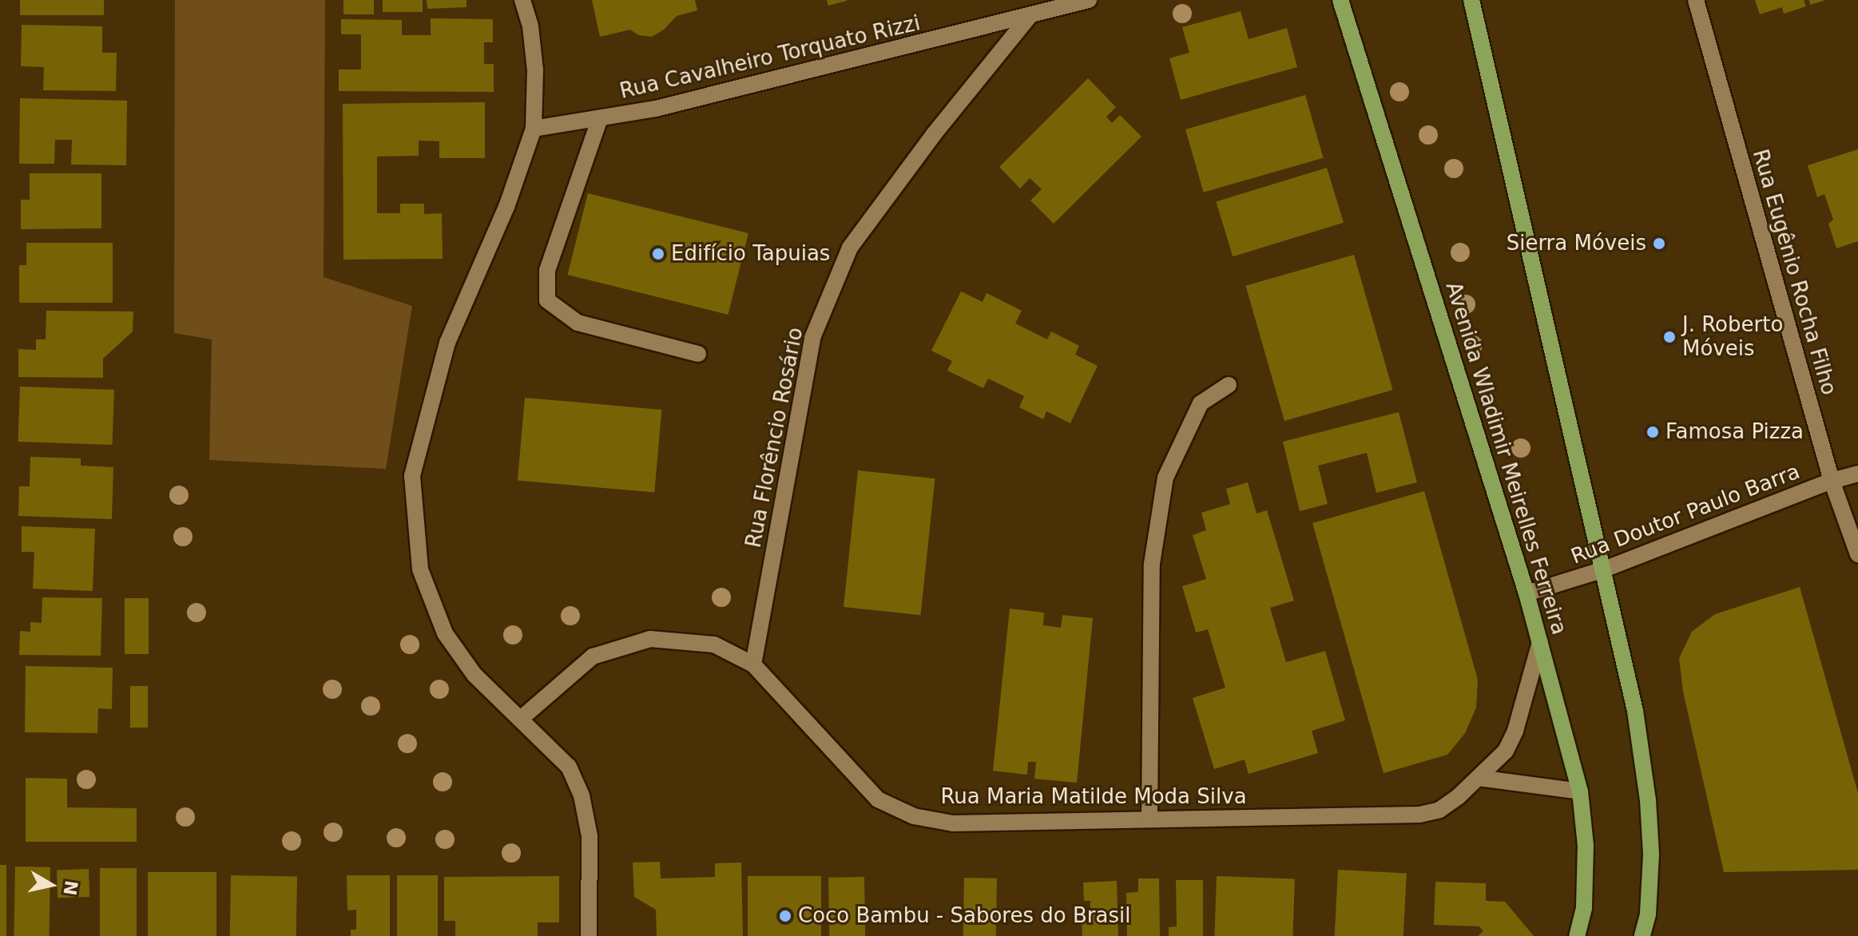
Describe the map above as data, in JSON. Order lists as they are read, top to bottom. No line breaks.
{"streets":{"main road":["Avenida Wladimir Meirelles Ferreira"],"street":["Rua Cavalheiro Torquato Rizzi","Rua Eugênio Rocha Filho","Rua Florêncio Rosário","Rua Doutor Paulo Barra","Rua Maria Matilde Moda Silva"]},"crossings":[["Rua Cavalheiro Torquato Rizzi","Rua Florêncio Rosário"],["Rua Eugênio Rocha Filho","Rua Doutor Paulo Barra"],["Rua Florêncio Rosário","Rua Maria Matilde Moda Silva"],["Avenida Wladimir Meirelles Ferreira","Rua Doutor Paulo Barra"],["Avenida Wladimir Meirelles Ferreira","Rua Maria Matilde Moda Silva"]],"places":["Sierra Móveis","Edifício Tapuias","J. Roberto Móveis","Famosa Pizza","Coco Bambu - Sabores do Brasil"],"north":"right"}
